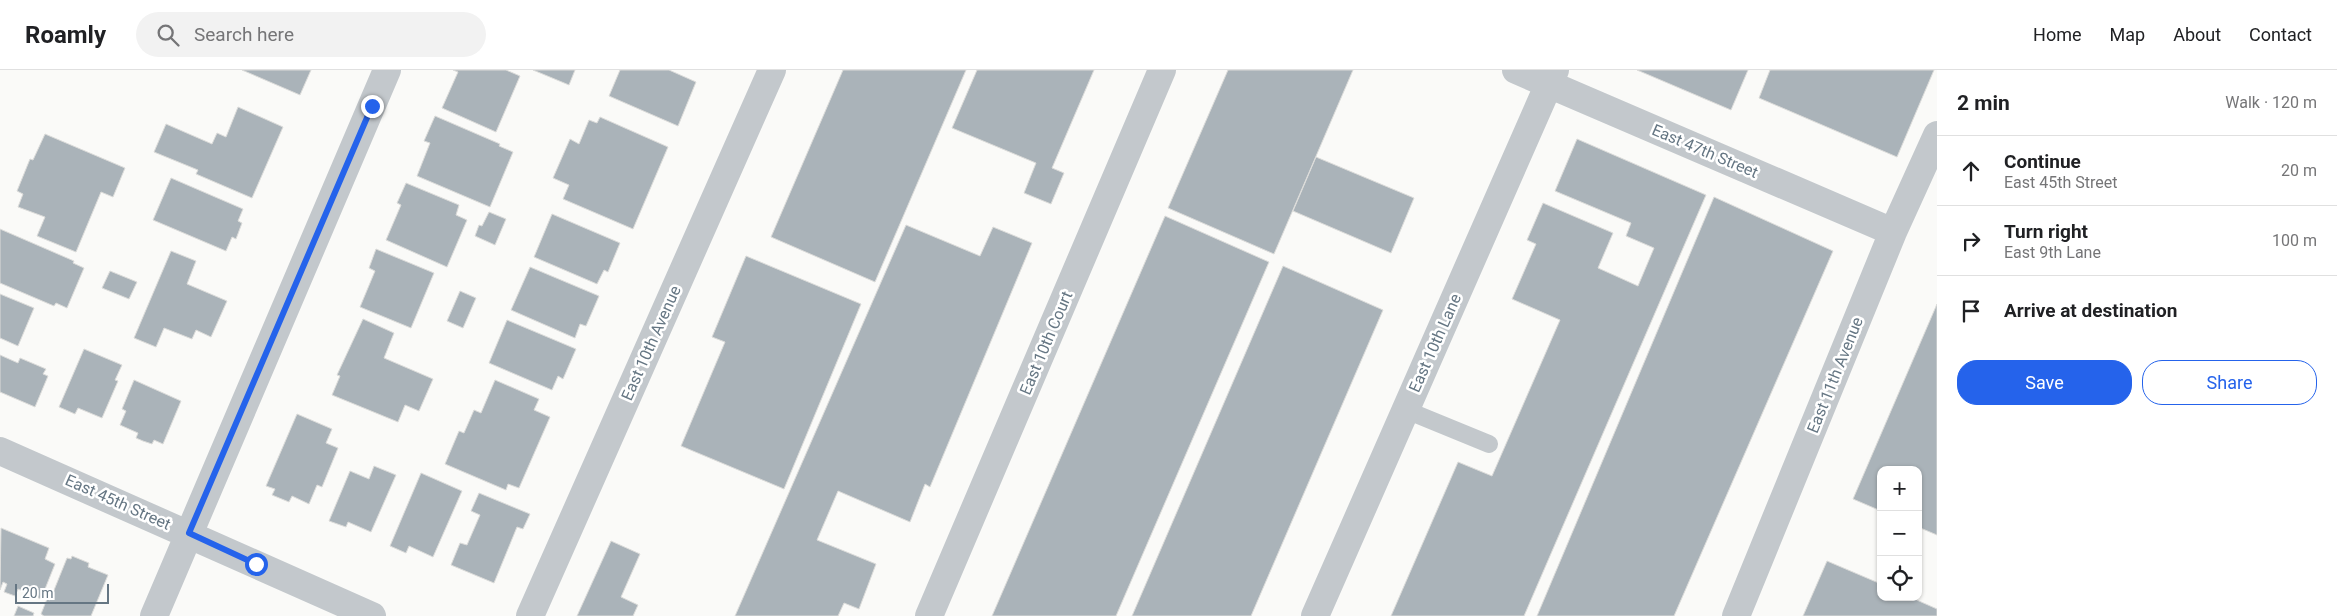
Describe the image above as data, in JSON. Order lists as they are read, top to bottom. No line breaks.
{"streets":{"street":["East 47th Street","East 10th Avenue","East 10th Court","East 10th Lane","East 11th Avenue","East 45th Street"]},"crossings":[["East 47th Street","East 10th Lane"],["East 47th Street","East 11th Avenue"]],"scale_bar":"20 m","page":{"header":"Roamly","search":"Search here","nav":["Home","Map","About","Contact"],"heading":["2 min","Walk · 120 m"],"list":[["Continue","East 45th Street","20 m"],["Turn right","East 9th Lane","100 m"],"Arrive at destination"],"buttons":["Save","Share"],"map_buttons":["+","−"],"scale":"20 m"}}
